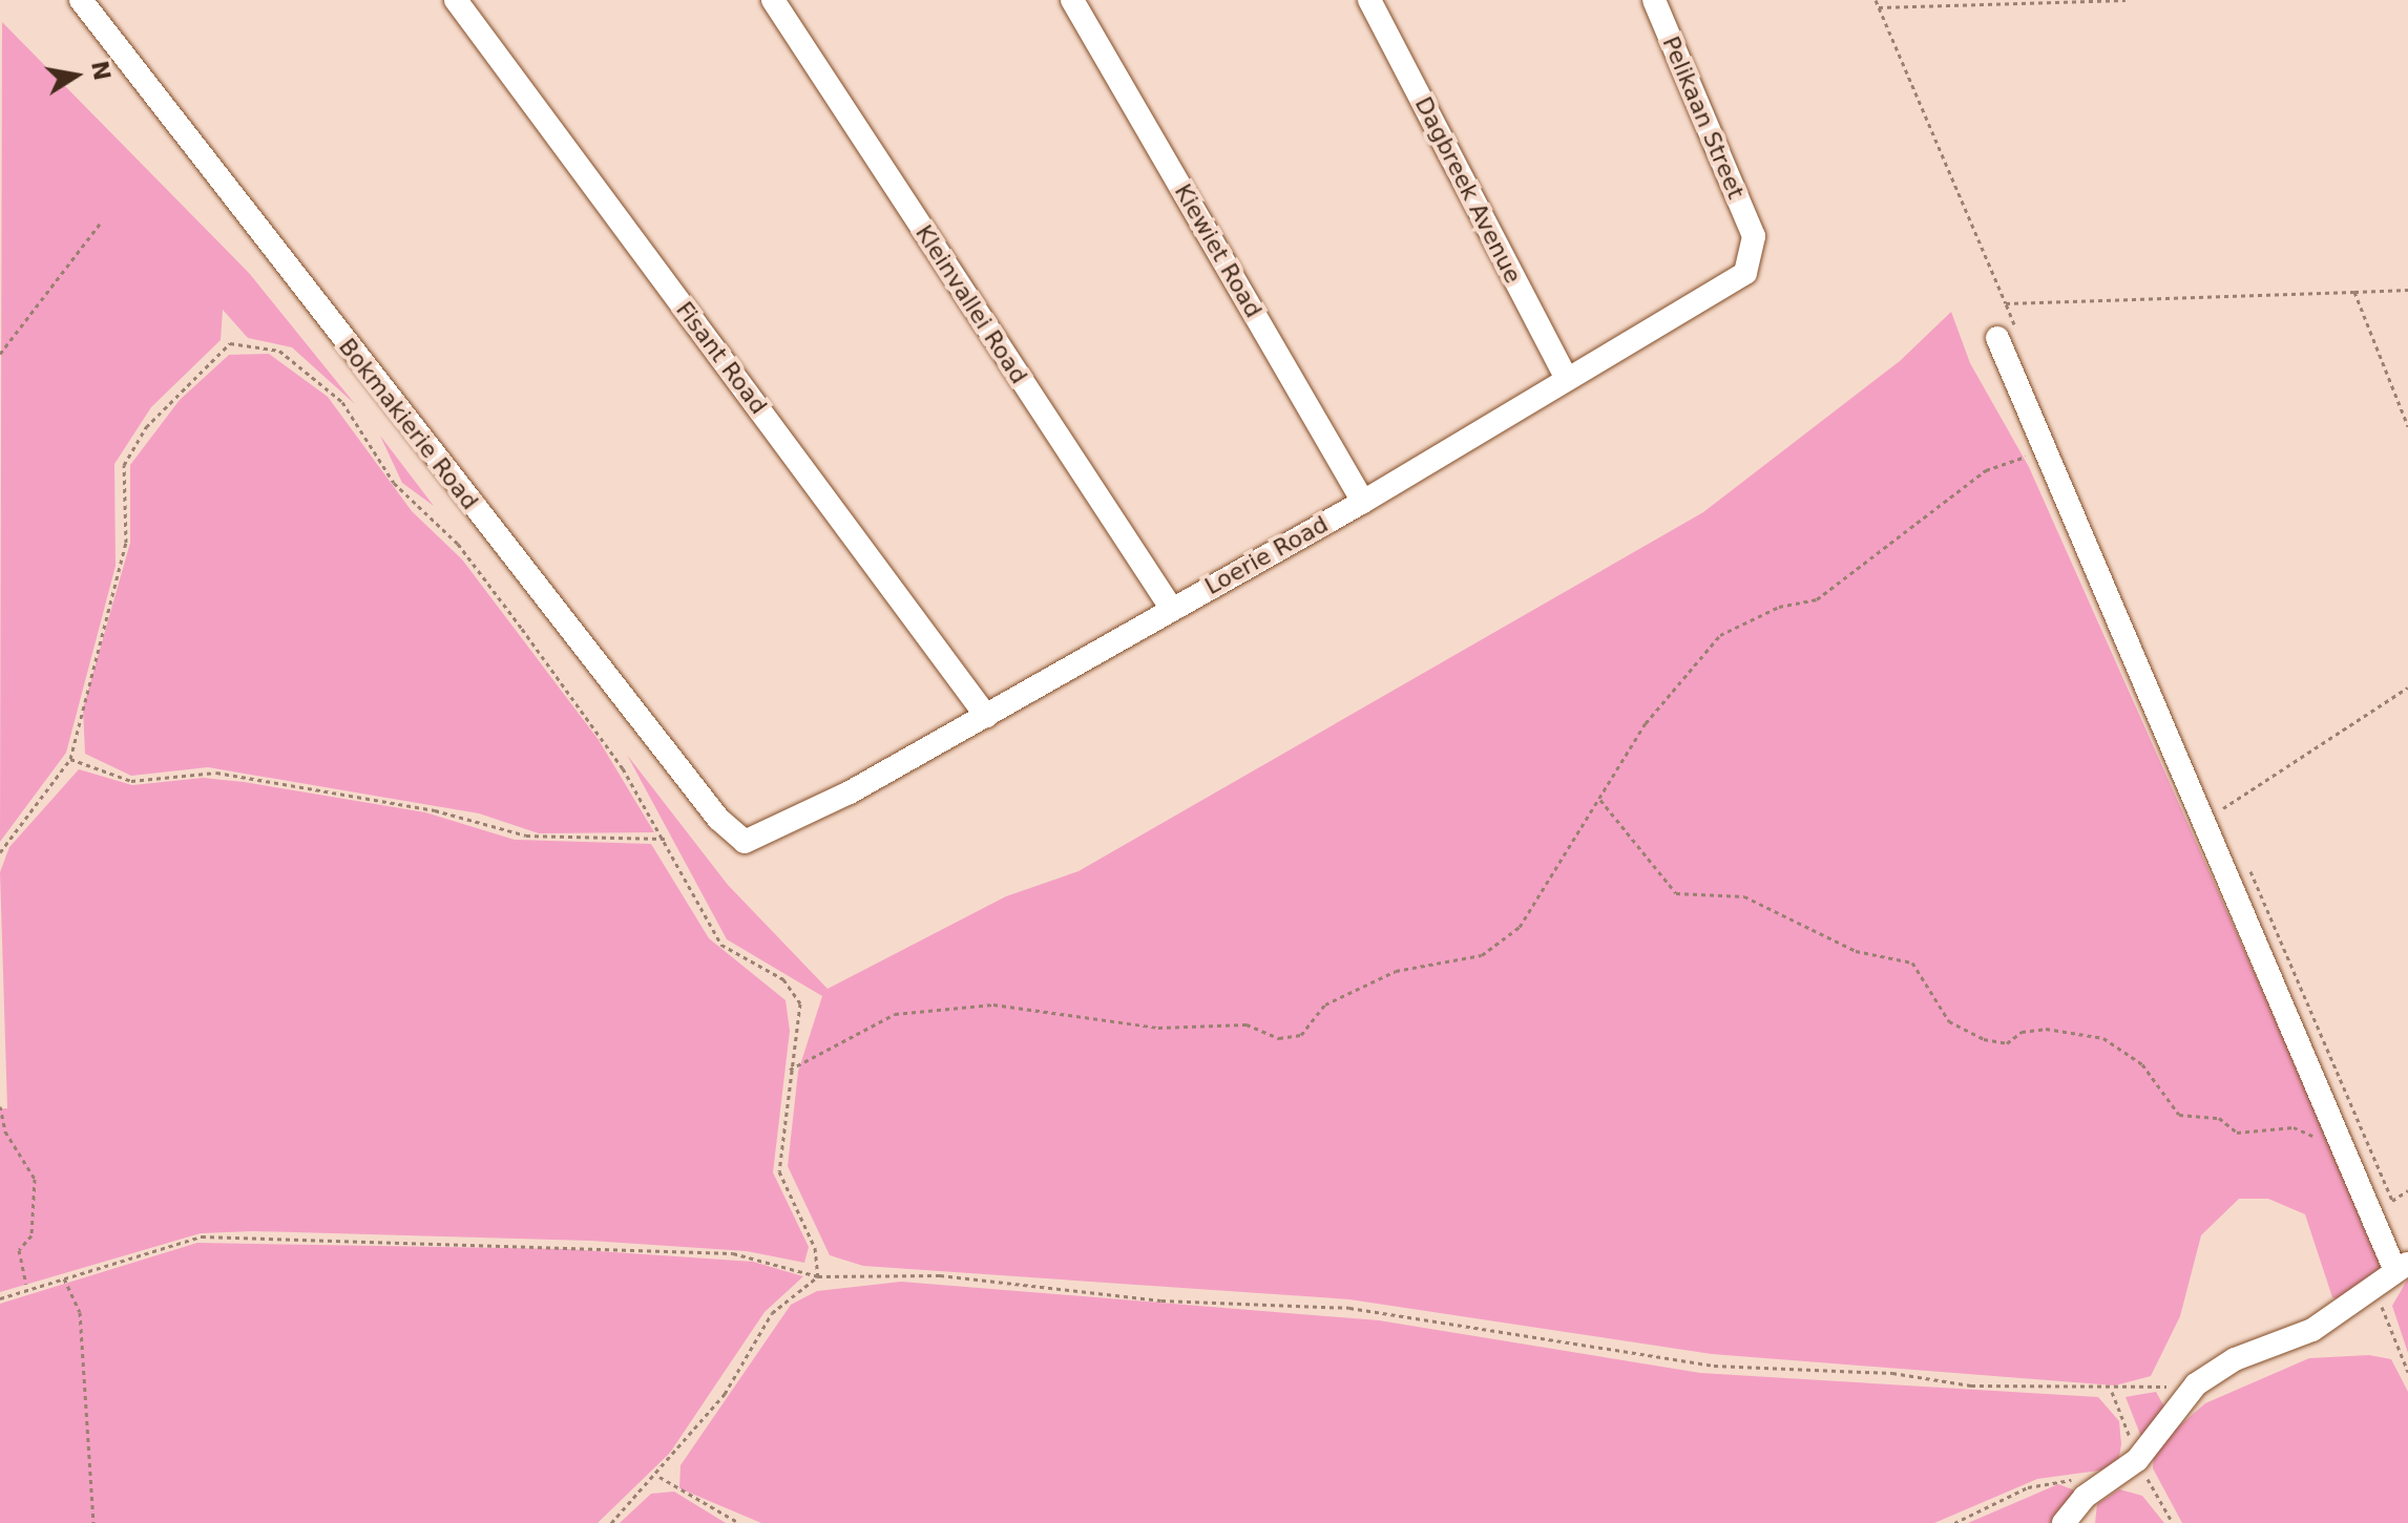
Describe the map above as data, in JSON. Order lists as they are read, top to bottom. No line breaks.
{"streets":{"street":["Pelikaan Street","Dagbreek Avenue","Kiewiet Road","Kleinvallei Road","Fisant Road","Bokmakierie Road","Loerie Road"]},"crossings":[["Pelikaan Street","Loerie Road"],["Dagbreek Avenue","Loerie Road"],["Kiewiet Road","Loerie Road"],["Kleinvallei Road","Loerie Road"],["Fisant Road","Loerie Road"],["Bokmakierie Road","Loerie Road"]],"north":"right"}
